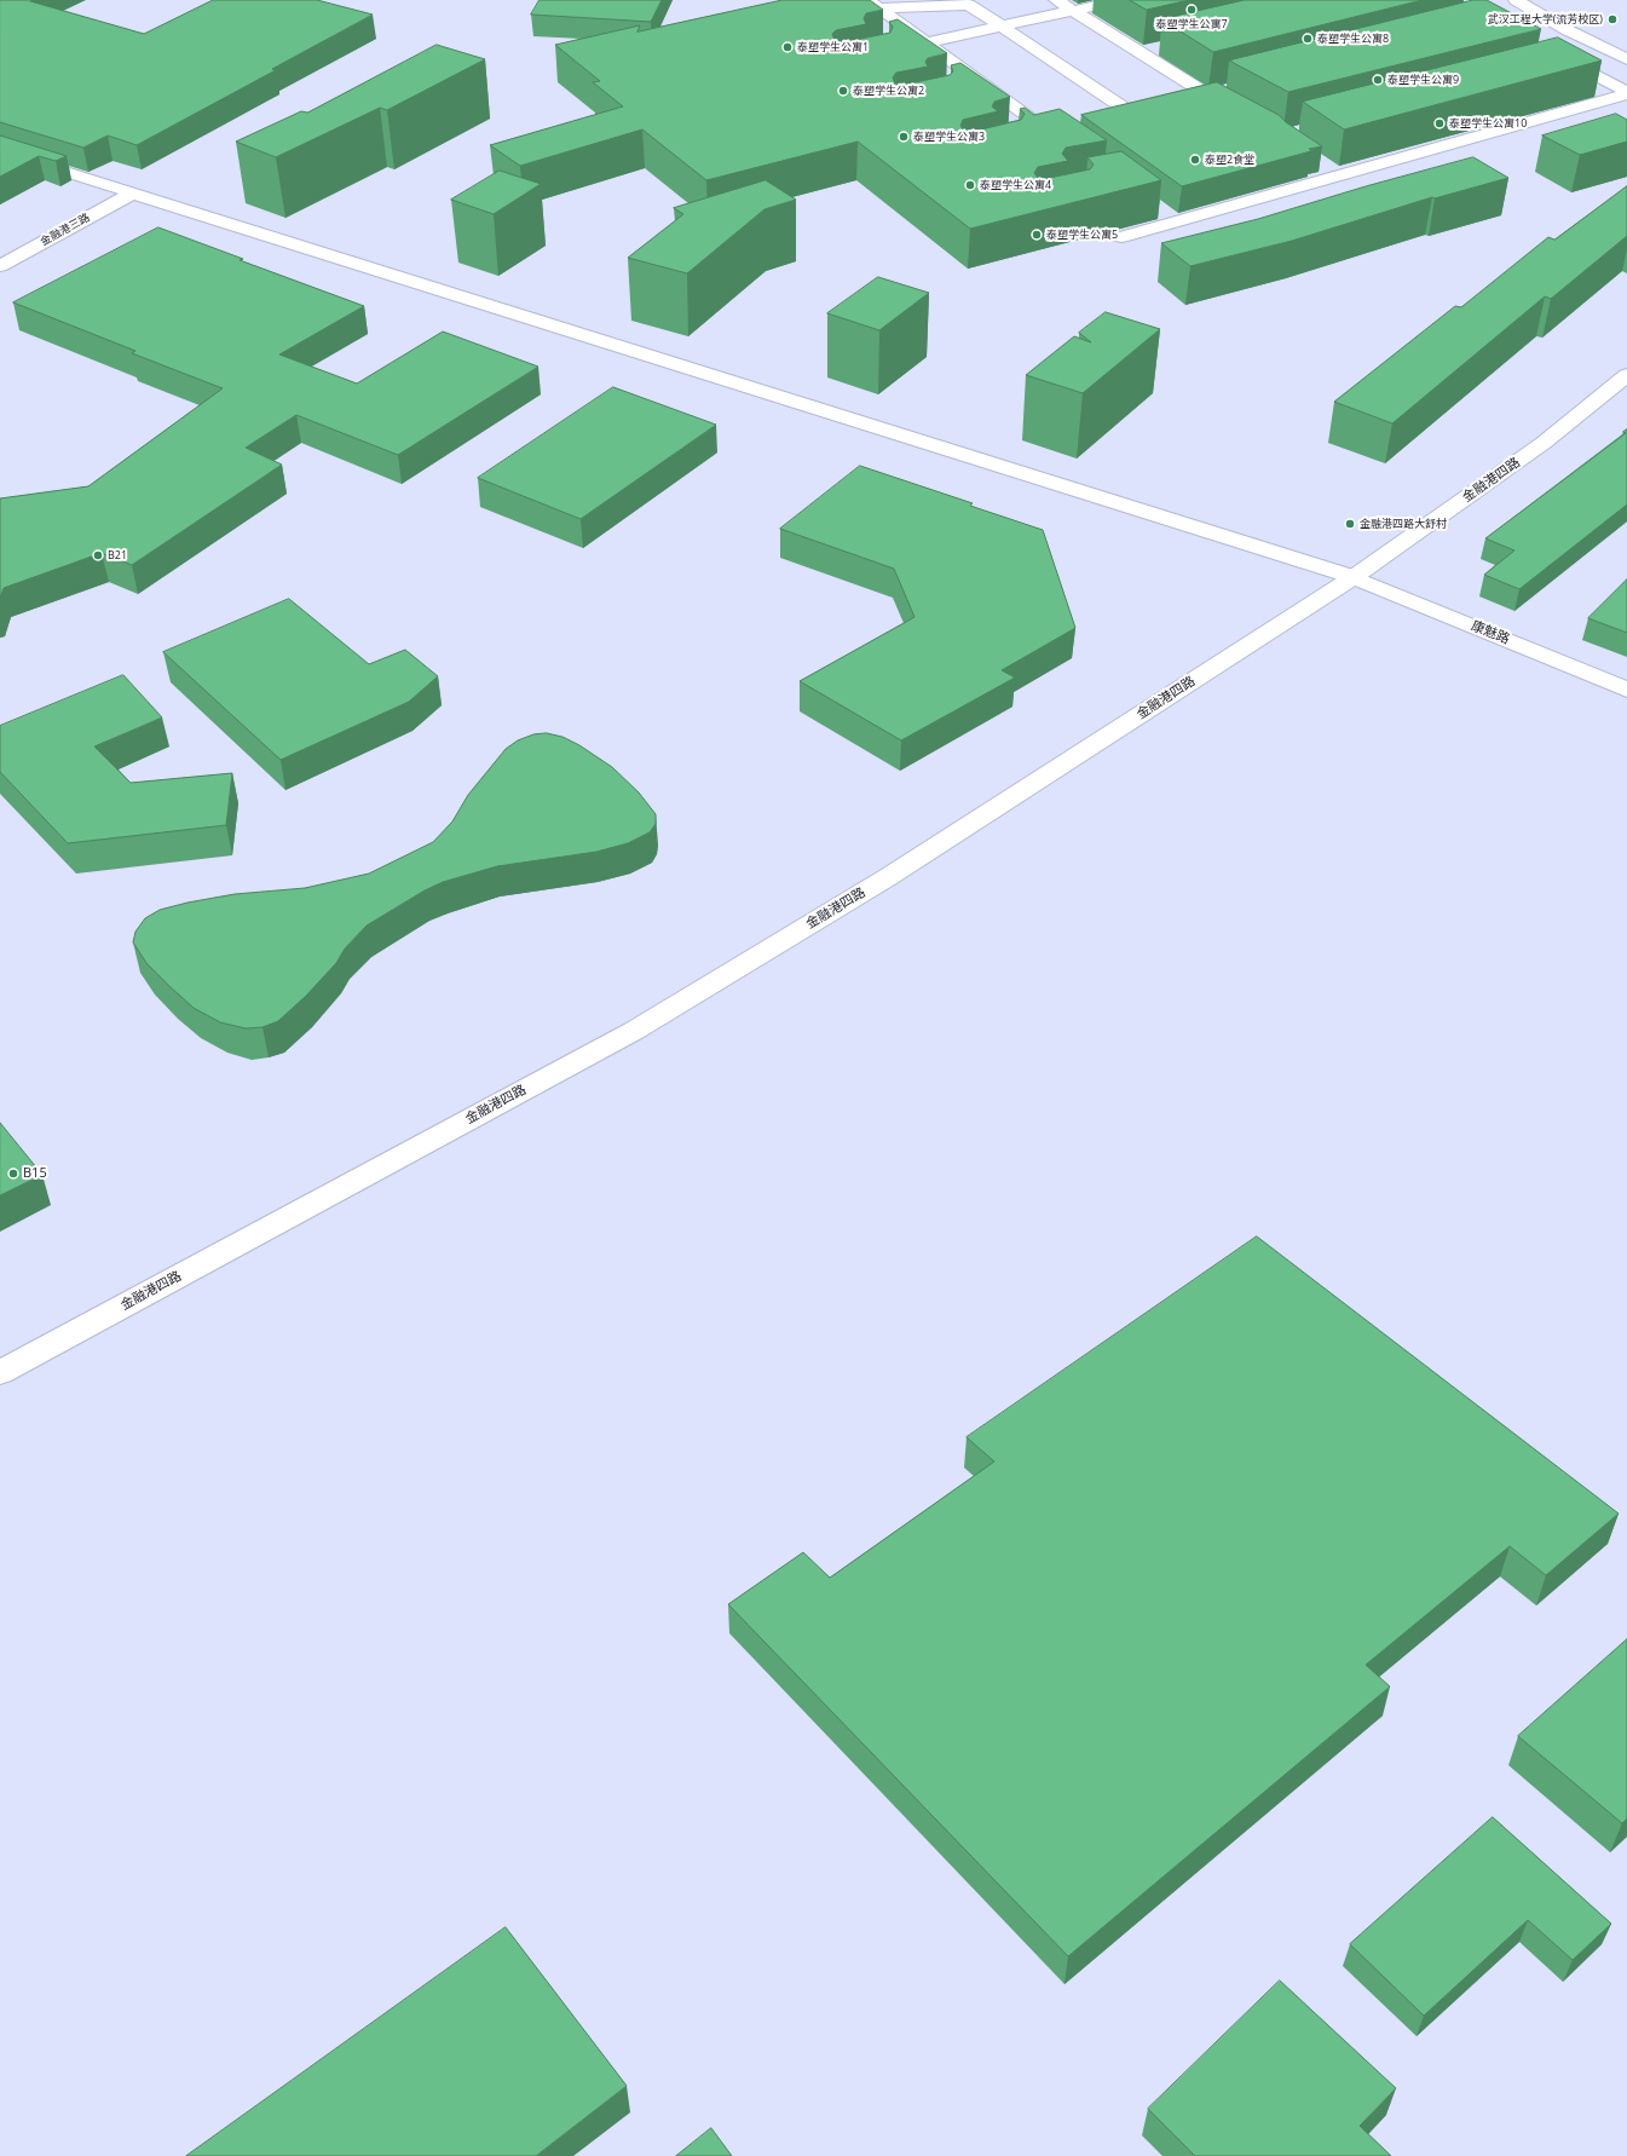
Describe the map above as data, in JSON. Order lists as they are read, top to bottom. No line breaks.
{"streets":{"street":["金融港三路","金融港四路","康魅路"]},"crossings":[["金融港三路","康魅路"],["金融港四路","康魅路"]],"places":["泰塑学生公寓7","武汉工程大学(流芳校区)","泰塑学生公寓8","泰塑学生公寓1","泰塑学生公寓9","泰塑学生公寓2","泰塑学生公寓10","泰塑学生公寓3","泰塑2食堂","泰塑学生公寓4","泰塑学生公寓5","金融港四路大舒村","B21","B15"]}
